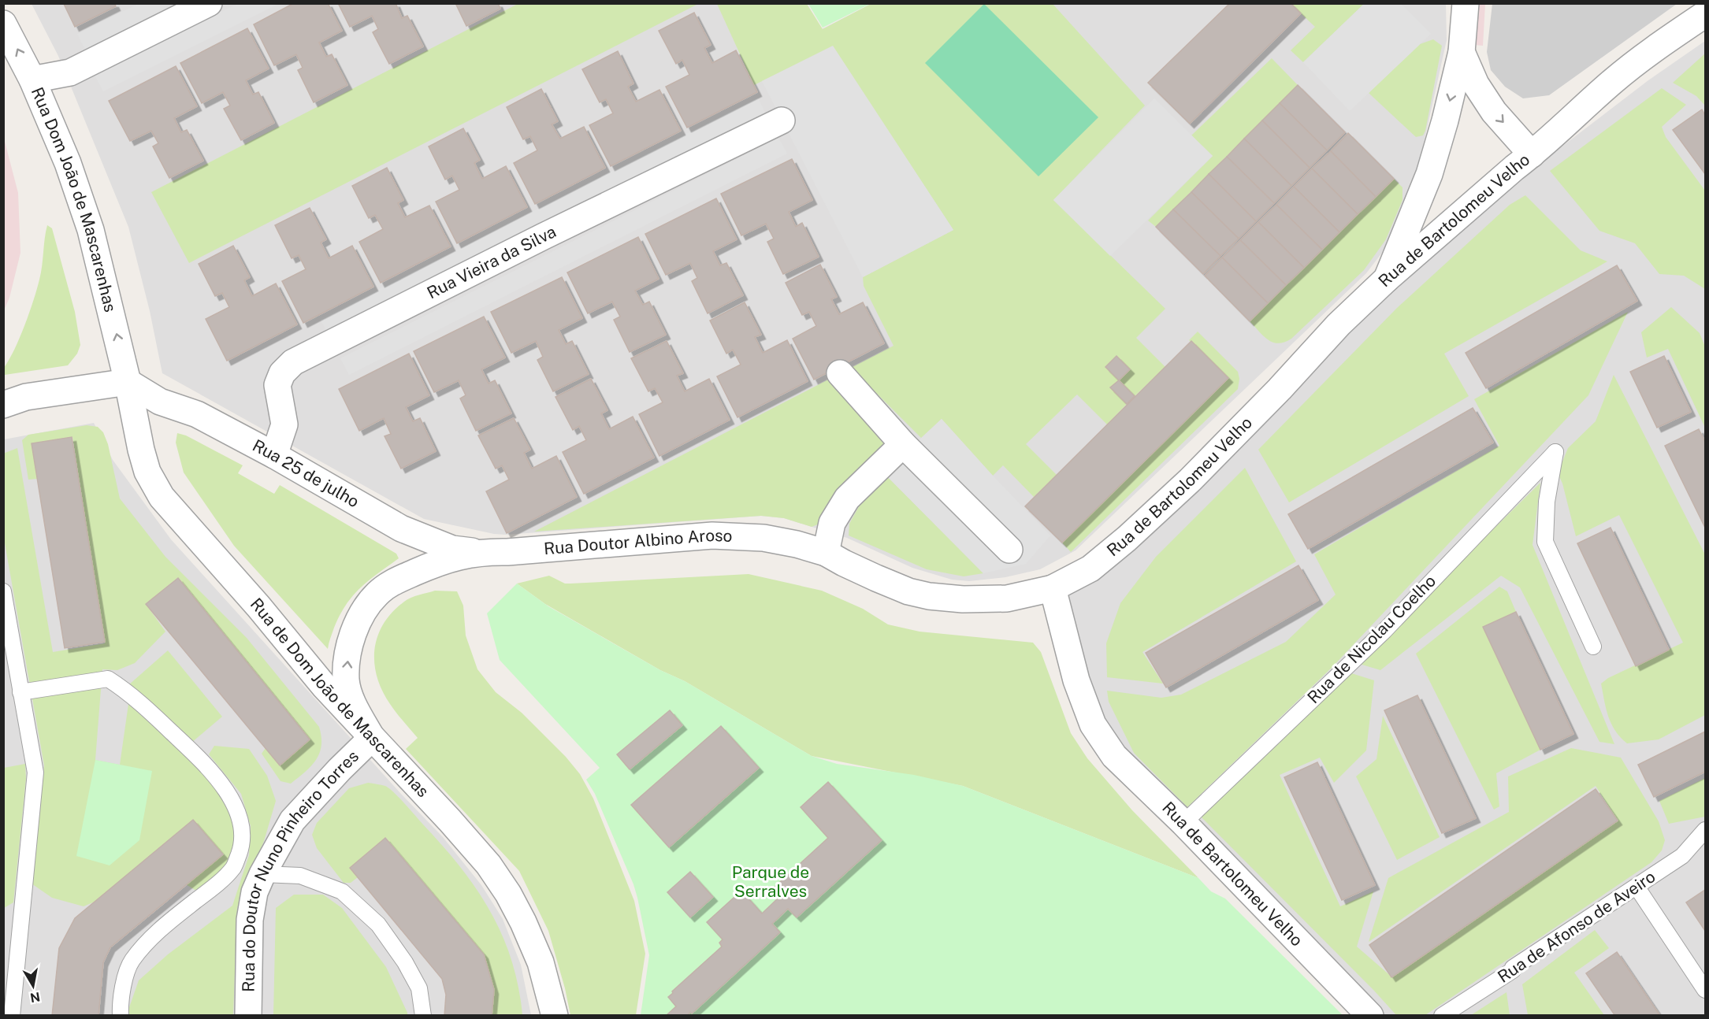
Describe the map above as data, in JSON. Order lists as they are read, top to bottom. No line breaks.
{"streets":{"street":["Rua Dom João de Mascarenhas","Rua de Bartolomeu Velho","Rua Vieira da Silva","Rua 25 de julho","Rua Doutor Albino Aroso","Rua de Dom João de Mascarenhas","Rua do Doutor Nuno Pinheiro Torres"],"lane":["Rua de Nicolau Coelho","Rua de Afonso de Aveiro"]},"crossings":[["Rua Dom João de Mascarenhas","Rua 25 de julho"],["Rua Dom João de Mascarenhas","Rua de Dom João de Mascarenhas"],["Rua de Bartolomeu Velho","Rua Doutor Albino Aroso"],["Rua de Bartolomeu Velho","Rua de Nicolau Coelho"],["Rua Vieira da Silva","Rua 25 de julho"],["Rua 25 de julho","Rua Doutor Albino Aroso"],["Rua 25 de julho","Rua de Dom João de Mascarenhas"],["Rua Doutor Albino Aroso","Rua de Dom João de Mascarenhas"],["Rua Doutor Albino Aroso","Rua do Doutor Nuno Pinheiro Torres"],["Rua de Dom João de Mascarenhas","Rua do Doutor Nuno Pinheiro Torres"]],"one_way":["Rua Dom João de Mascarenhas"],"parks":["Parque de Serralves"],"north":"bottom"}
